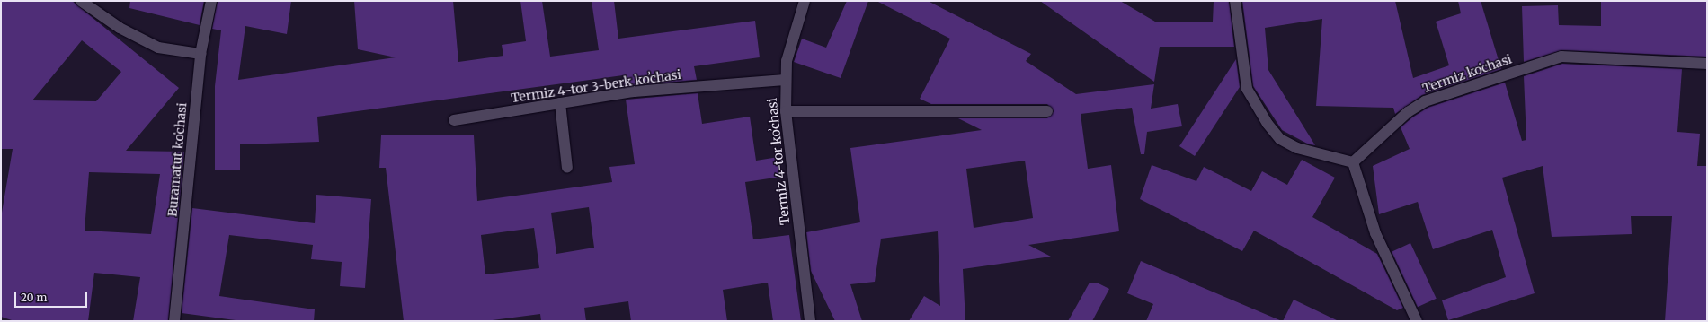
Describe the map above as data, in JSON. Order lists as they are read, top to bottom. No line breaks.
{"streets":{"street":["Termiz koʻchasi","Termiz 4-tor 3-berk koʼchasi","Buramatut koʻchasi","Termiz 4-tor koʼchasi"]},"crossings":[["Termiz 4-tor 3-berk koʼchasi","Termiz 4-tor koʼchasi"]],"scale_bar":"20 m"}
